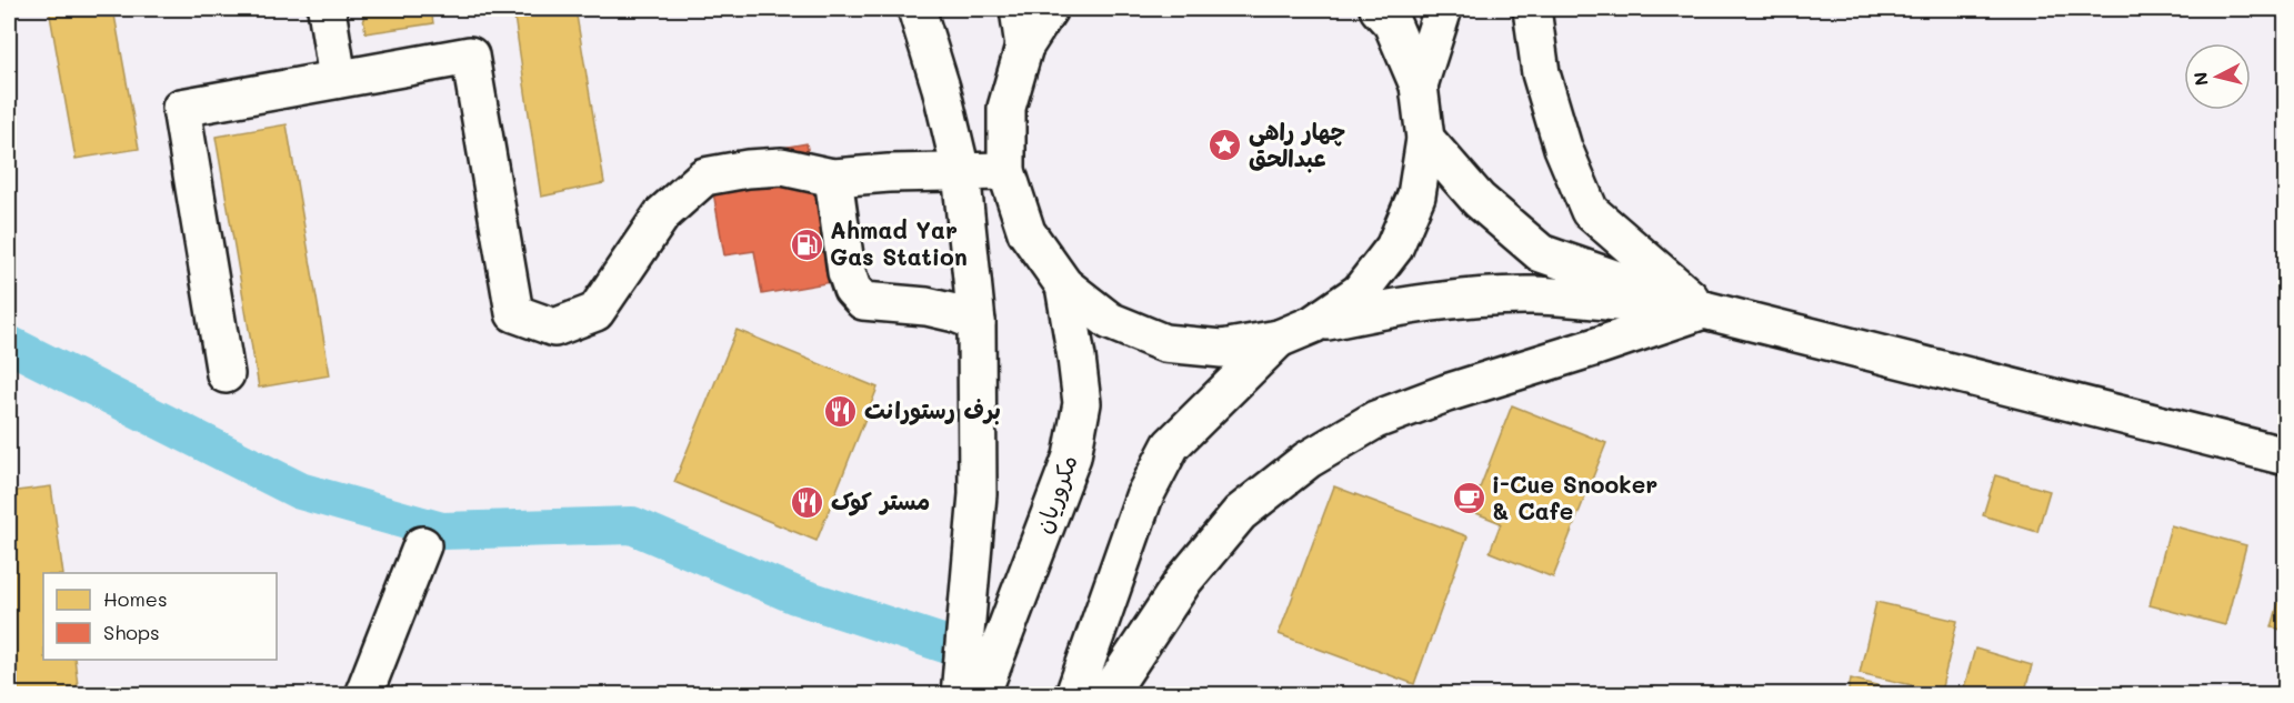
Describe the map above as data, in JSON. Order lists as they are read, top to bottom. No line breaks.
{"streets":{"main road":["مکروریان"]},"places":{"place":["چهار راهی عبدالحق"],"fuel station":["Ahmad Yar Gas Station"],"restaurant":["برف رستورانت","مستر کوک"],"cafe":["i-Cue Snooker & Cafe"]},"legend":["Homes","Shops"],"north":"left"}
